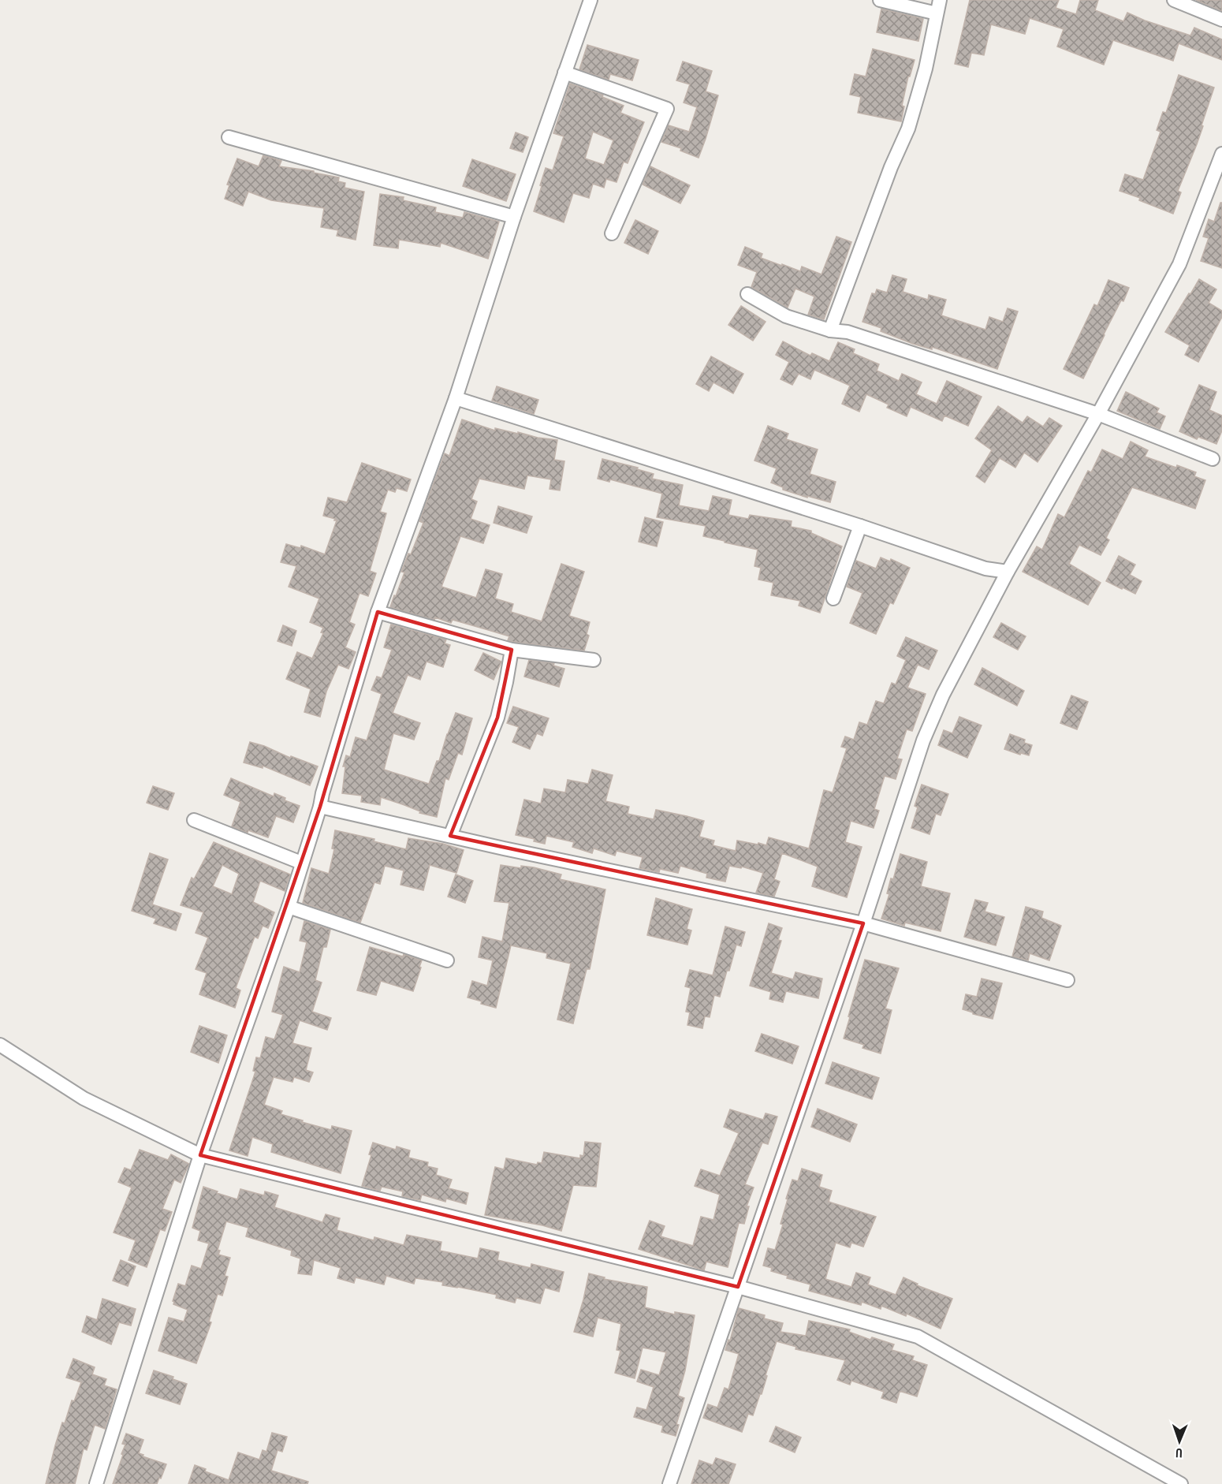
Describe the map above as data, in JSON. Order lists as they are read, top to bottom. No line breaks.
{"north":"bottom"}
